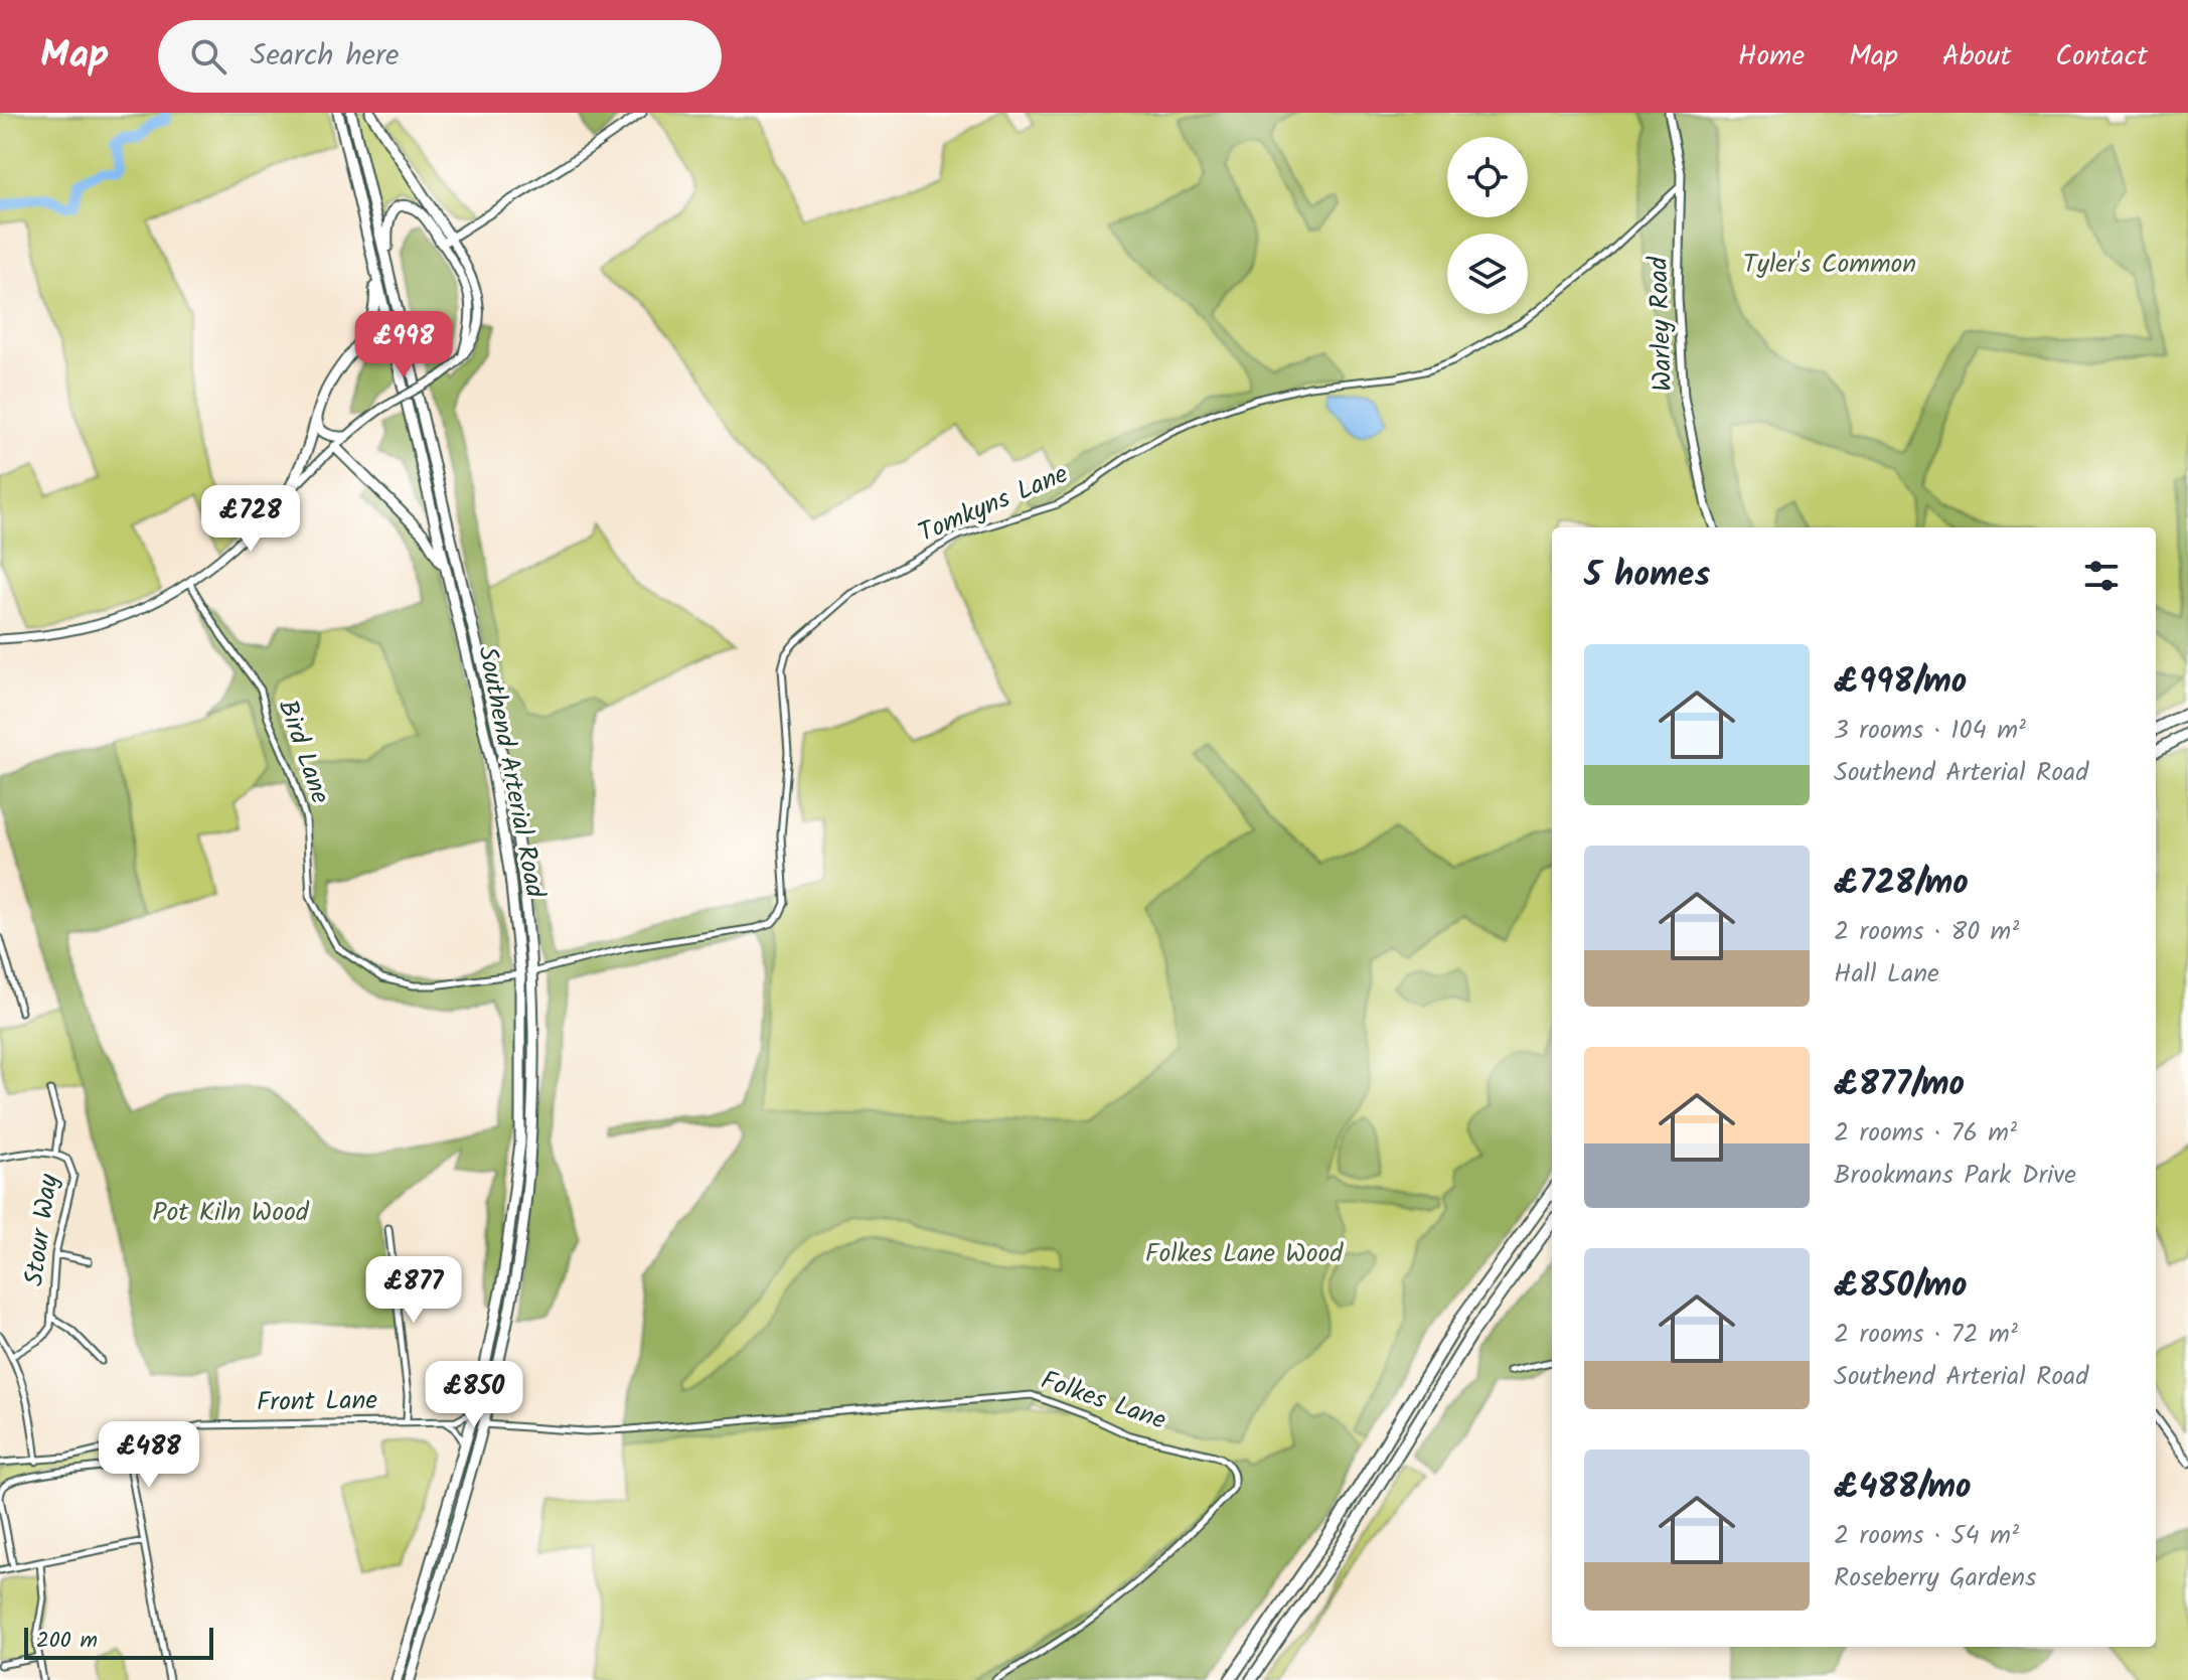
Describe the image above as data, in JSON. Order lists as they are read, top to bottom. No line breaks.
{"streets":{"highway":["Southend Arterial Road"],"street":["Warley Road","Tomkyns Lane","Bird Lane","Stour Way","Folkes Lane","Front Lane"]},"crossings":[["Warley Road","Tomkyns Lane"],["Tomkyns Lane","Southend Arterial Road"],["Bird Lane","Southend Arterial Road"],["Southend Arterial Road","Folkes Lane"]],"parks":["Tyler's Common","Pot Kiln Wood","Folkes Lane Wood"],"scale_bar":"200 m","page":{"header":"Map","search":"Search here","nav":["Home","Map","About","Contact"],"price":["£998","£728","£877","£850","£488"],"heading":"5 homes","list":[{"name":"£998/mo","note":"3 rooms · 104 m² · Southend Arterial Road"},{"name":"£728/mo","note":"2 rooms · 80 m² · Hall Lane"},{"name":"£877/mo","note":"2 rooms · 76 m² · Brookmans Park Drive"},{"name":"£850/mo","note":"2 rooms · 72 m² · Southend Arterial Road"},{"name":"£488/mo","note":"2 rooms · 54 m² · Roseberry Gardens"}],"scale":"200 m"}}
